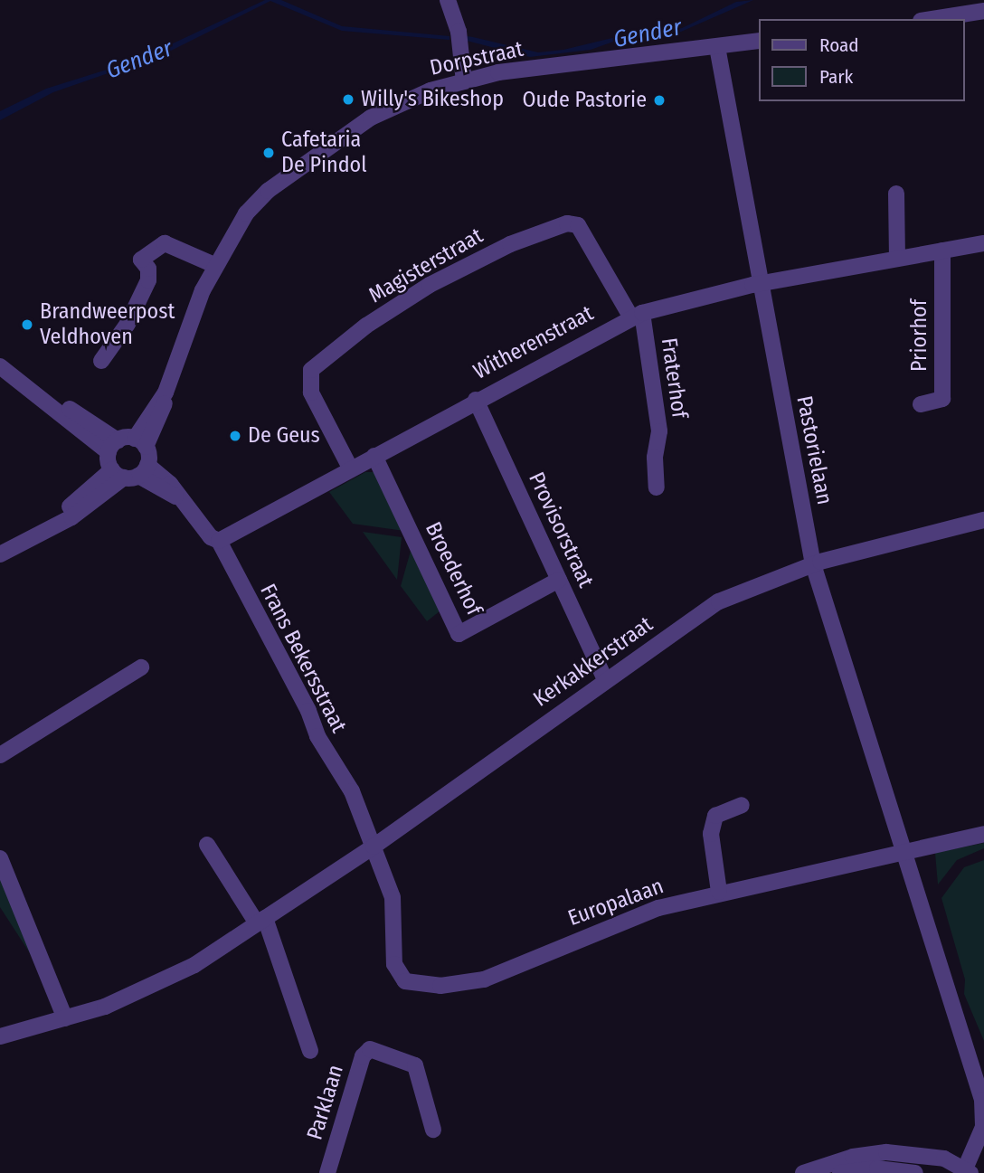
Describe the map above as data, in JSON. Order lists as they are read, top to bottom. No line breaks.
{"streets":{"street":["Dorpstraat","Magisterstraat","Priorhof","Witherenstraat","Fraterhof","Pastorielaan","Provisorstraat","Broederhof","Frans Bekersstraat","Kerkakkerstraat","Europalaan","Parklaan"]},"crossings":[["Dorpstraat","Pastorielaan"],["Magisterstraat","Witherenstraat"],["Magisterstraat","Fraterhof"],["Priorhof","Witherenstraat"],["Witherenstraat","Fraterhof"],["Witherenstraat","Pastorielaan"],["Witherenstraat","Provisorstraat"],["Witherenstraat","Broederhof"],["Witherenstraat","Frans Bekersstraat"],["Pastorielaan","Kerkakkerstraat"],["Pastorielaan","Europalaan"],["Provisorstraat","Broederhof"],["Provisorstraat","Kerkakkerstraat"],["Frans Bekersstraat","Kerkakkerstraat"],["Frans Bekersstraat","Europalaan"],["Kerkakkerstraat","Europalaan"],["Kerkakkerstraat","Parklaan"]],"water":["Gender"],"places":["Willy's Bikeshop","Oude Pastorie","Cafetaria De Pindol","Brandweerpost Veldhoven","De Geus"],"legend":["Road","Park"]}
